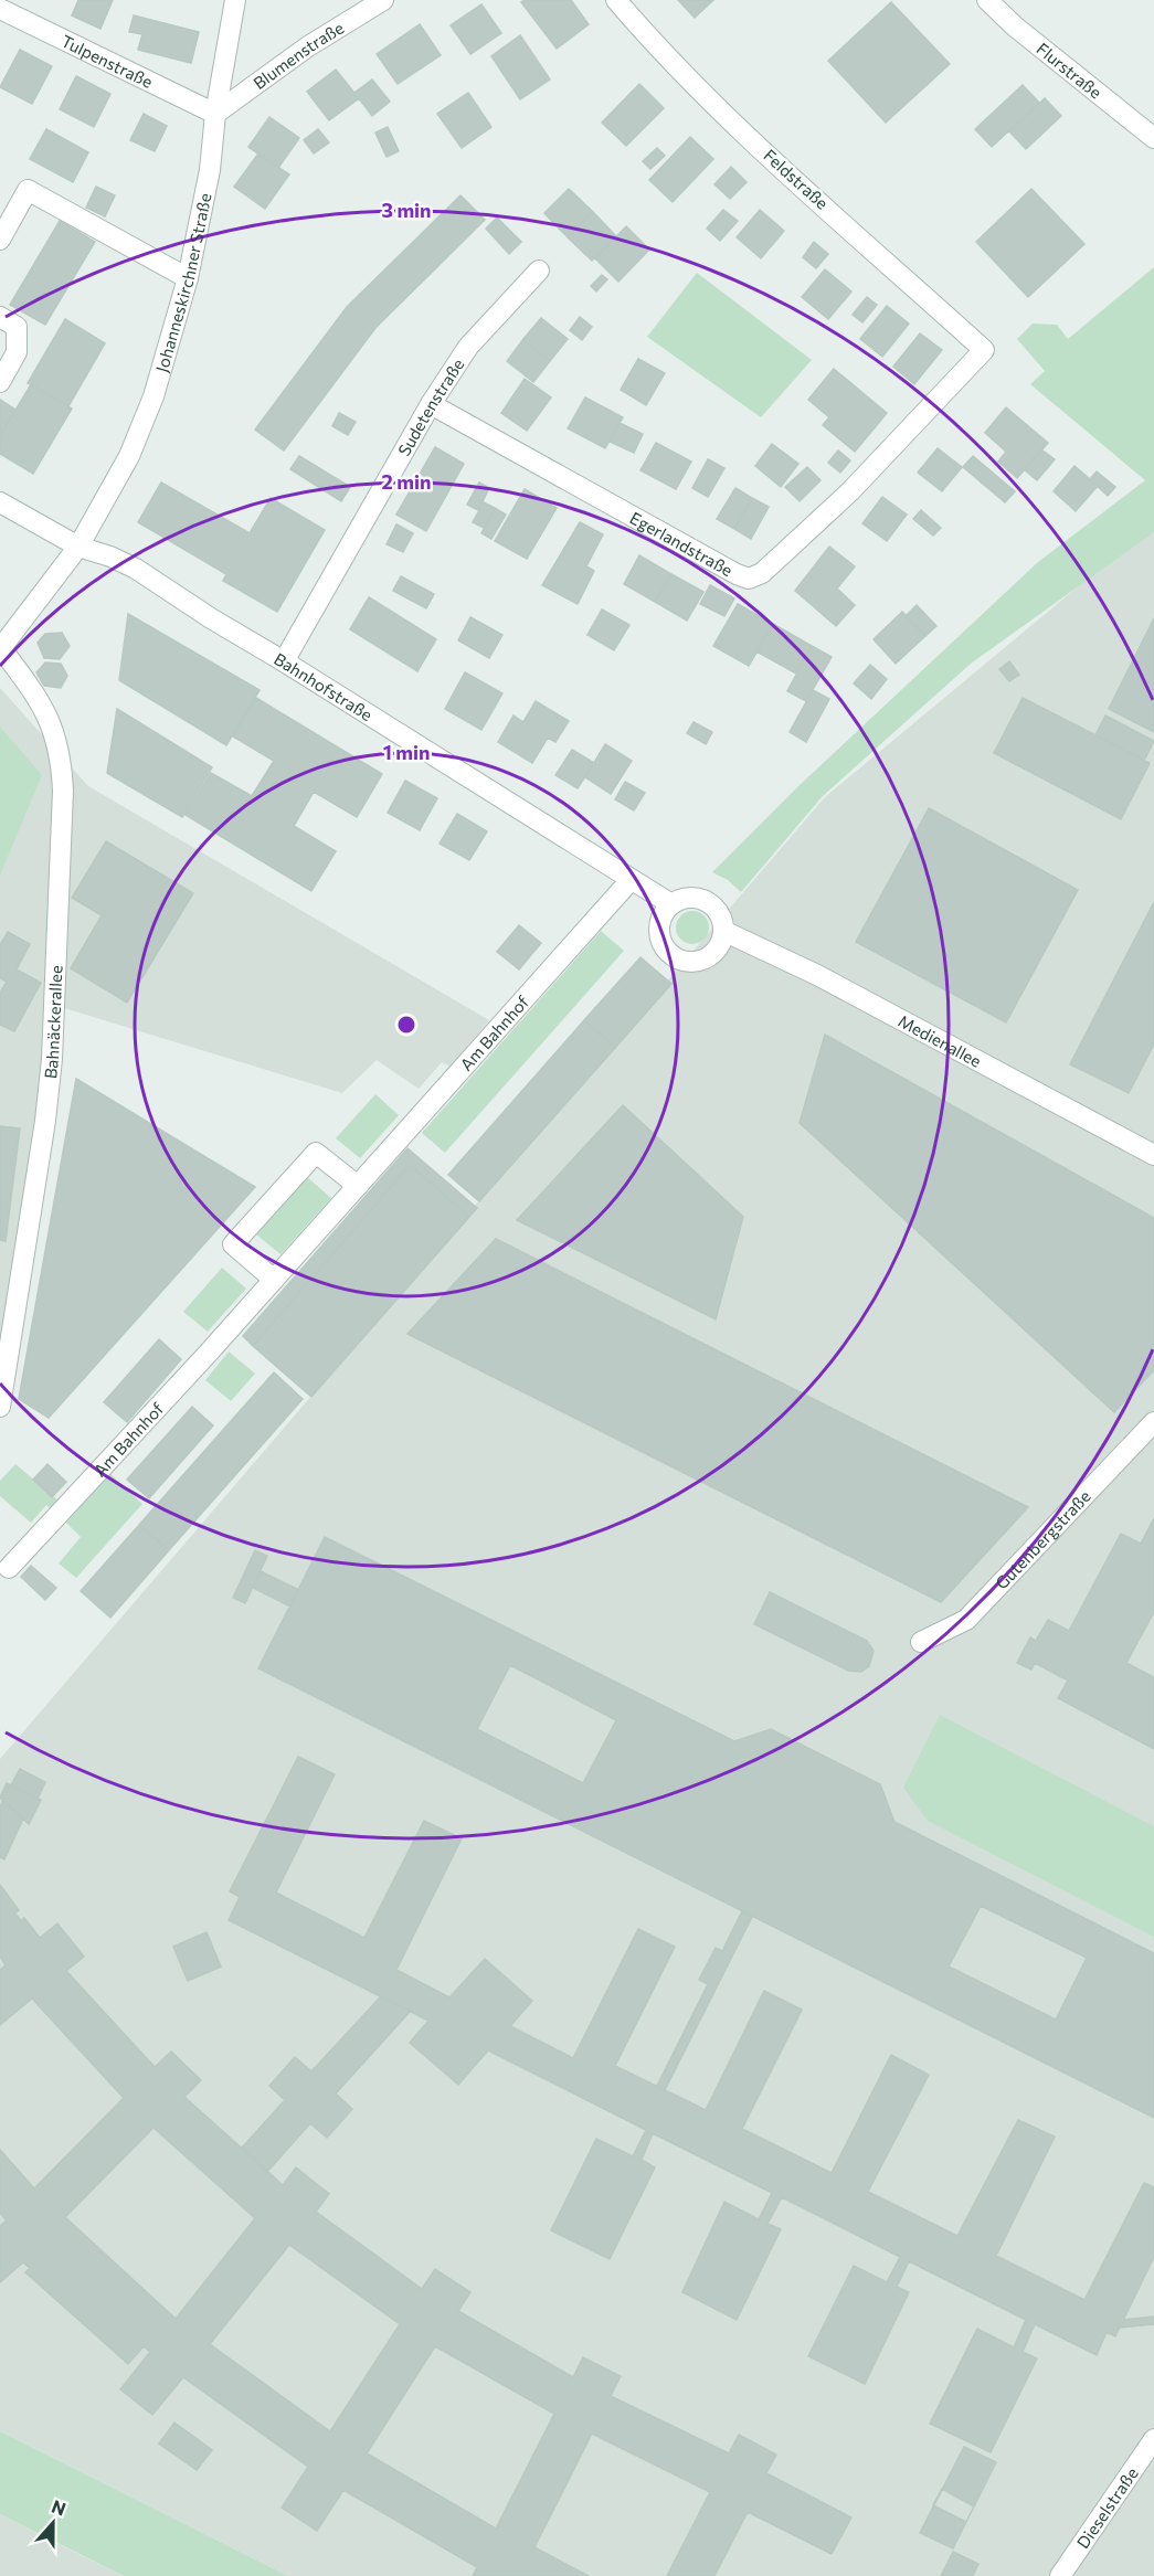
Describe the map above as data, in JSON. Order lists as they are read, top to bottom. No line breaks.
{"streets":{"street":["Blumenstraße","Tulpenstraße","Flurstraße","Feldstraße","Johanneskirchner Straße","Sudetenstraße","Egerlandstraße","Bahnhofstraße","Bahnäckerallee","Am Bahnhof","Medienallee","Gutenbergstraße","Dieselstraße"]},"crossings":[["Blumenstraße","Tulpenstraße"],["Blumenstraße","Johanneskirchner Straße"],["Tulpenstraße","Johanneskirchner Straße"],["Feldstraße","Egerlandstraße"],["Johanneskirchner Straße","Bahnhofstraße"],["Johanneskirchner Straße","Bahnäckerallee"],["Sudetenstraße","Egerlandstraße"],["Sudetenstraße","Bahnhofstraße"],["Bahnhofstraße","Am Bahnhof"],["Bahnhofstraße","Medienallee"]],"north":"top","rings":["3 min","2 min","1 min"]}
